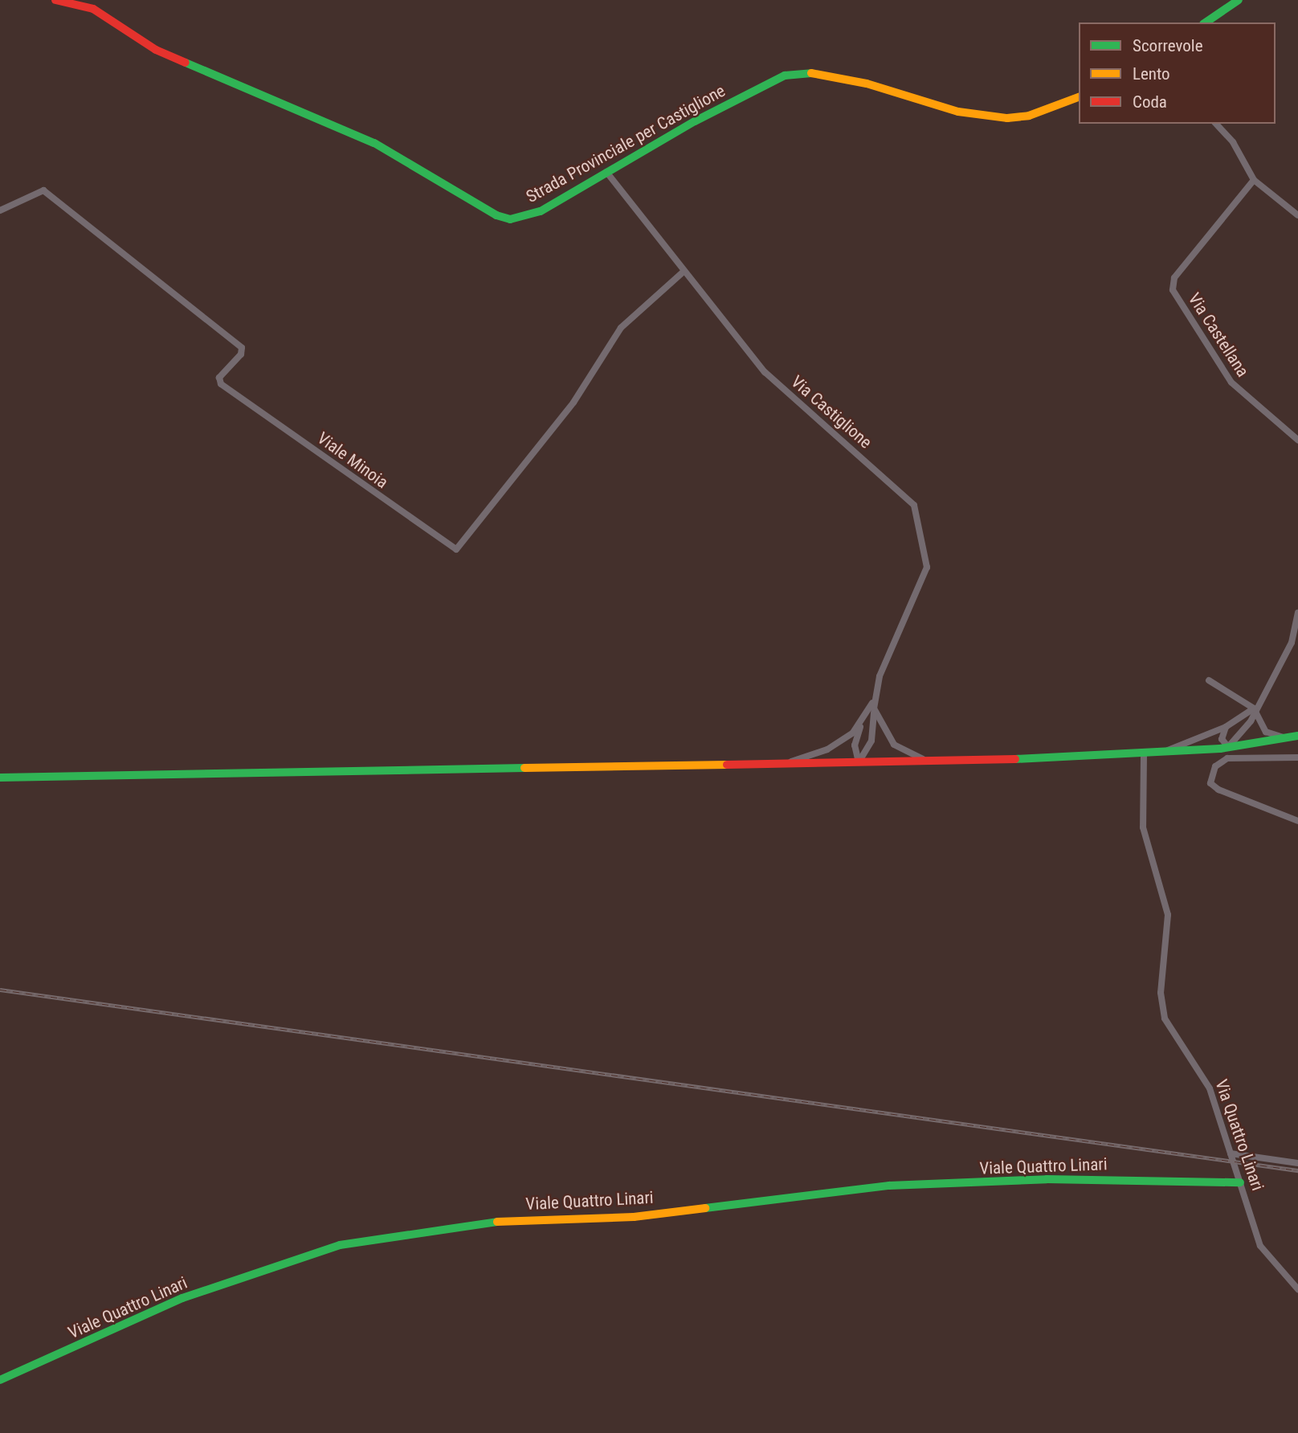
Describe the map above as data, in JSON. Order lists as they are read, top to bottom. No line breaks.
{"streets":{"street":["Strada Provinciale per Castiglione","Via Castellana","Via Castiglione","Viale Minoia","Via Quattro Linari","Viale Quattro Linari"]},"crossings":[["Strada Provinciale per Castiglione","Via Castiglione"],["Via Castiglione","Viale Minoia"],["Via Quattro Linari","Viale Quattro Linari"]],"legend":["Scorrevole","Lento","Coda"]}
